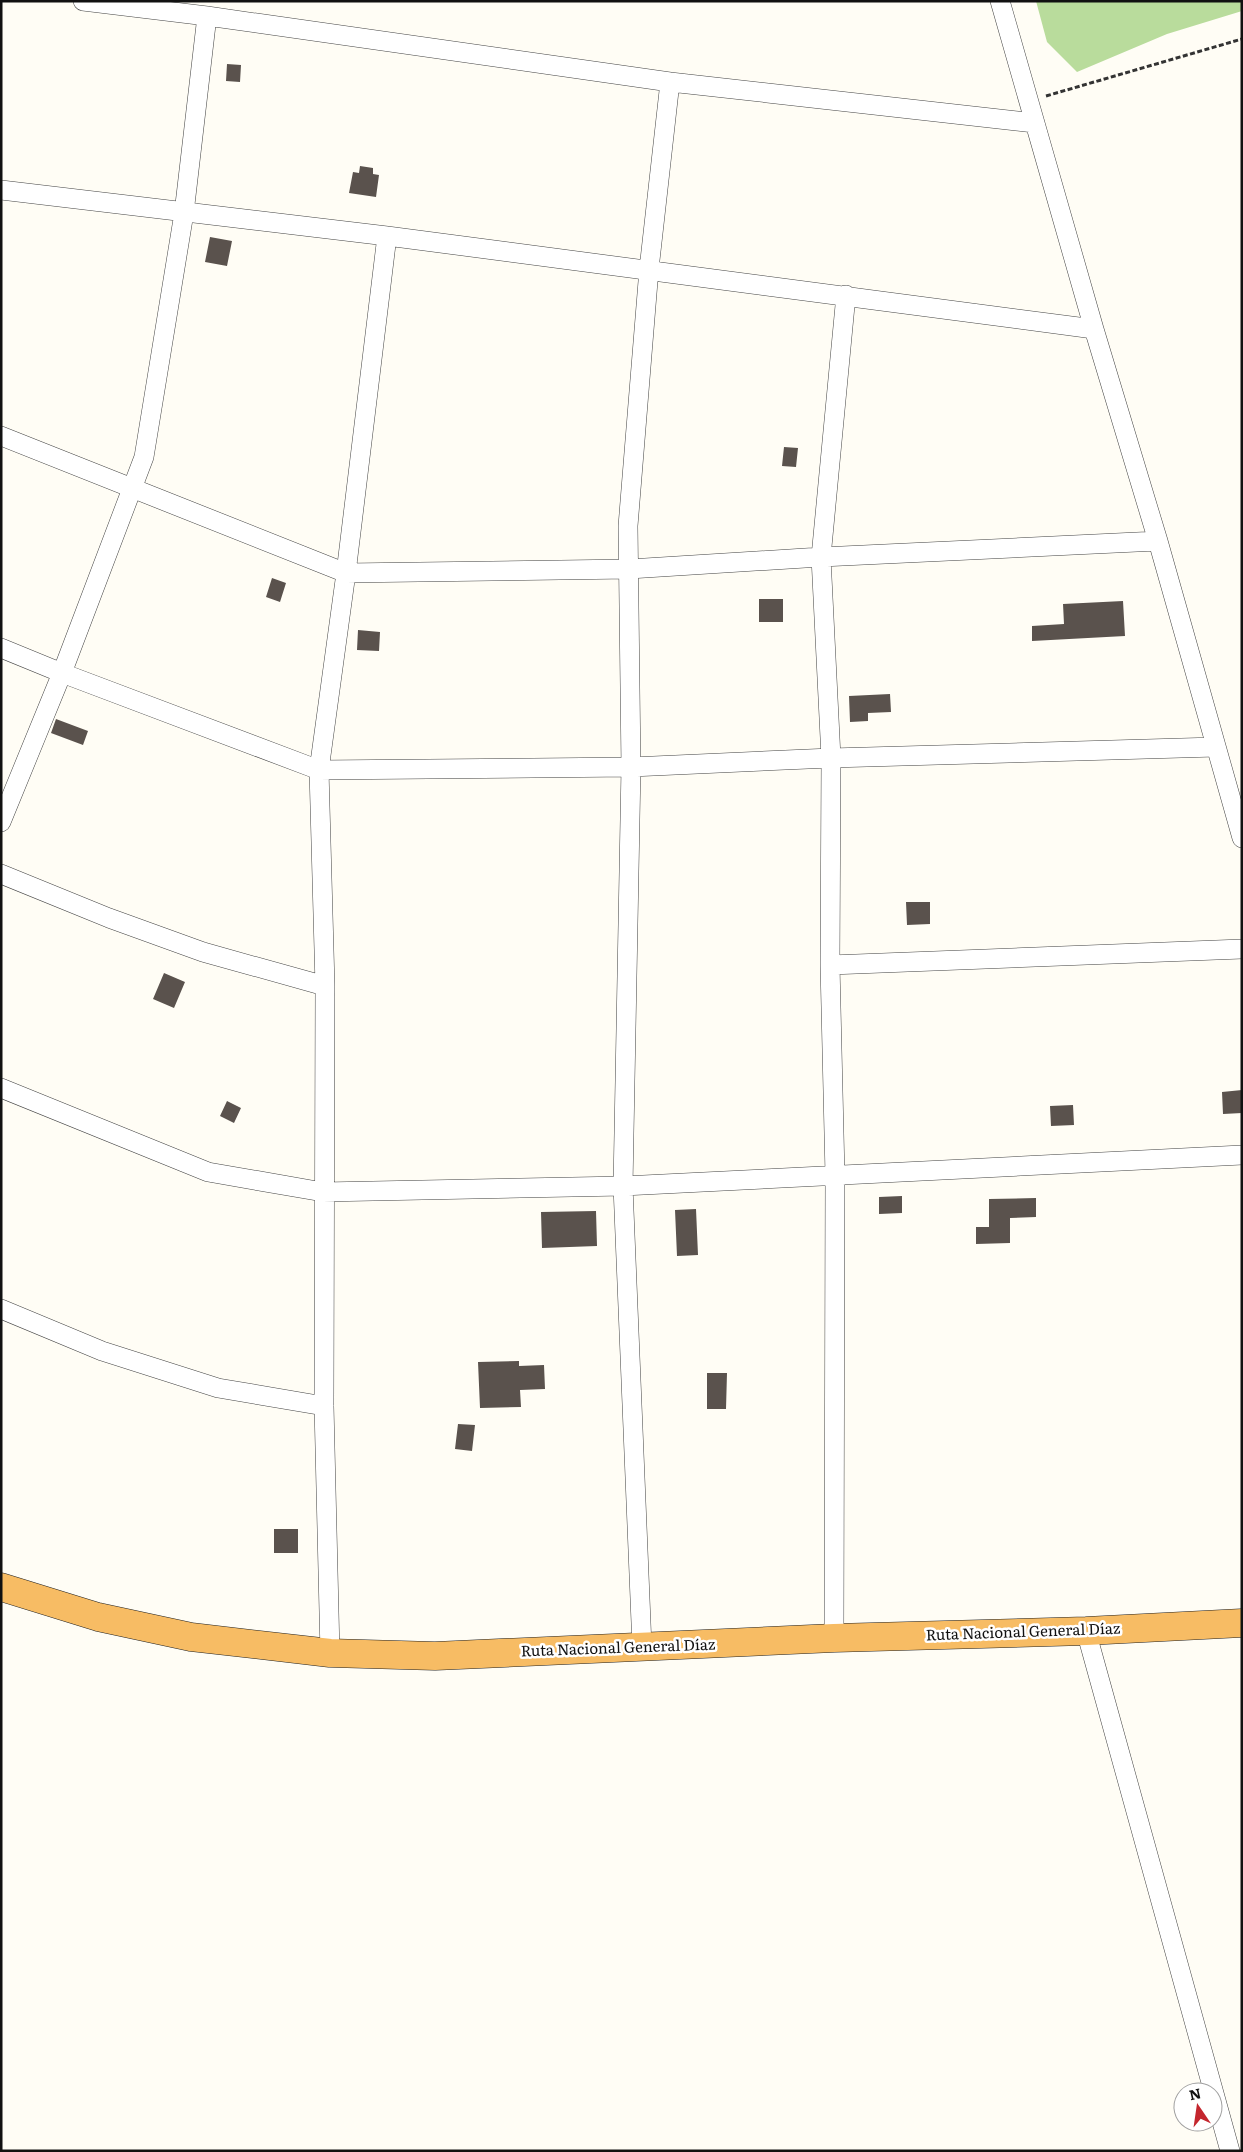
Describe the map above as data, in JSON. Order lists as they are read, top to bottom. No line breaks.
{"streets":{"highway":["Ruta Nacional General Díaz"]},"north":"top"}
